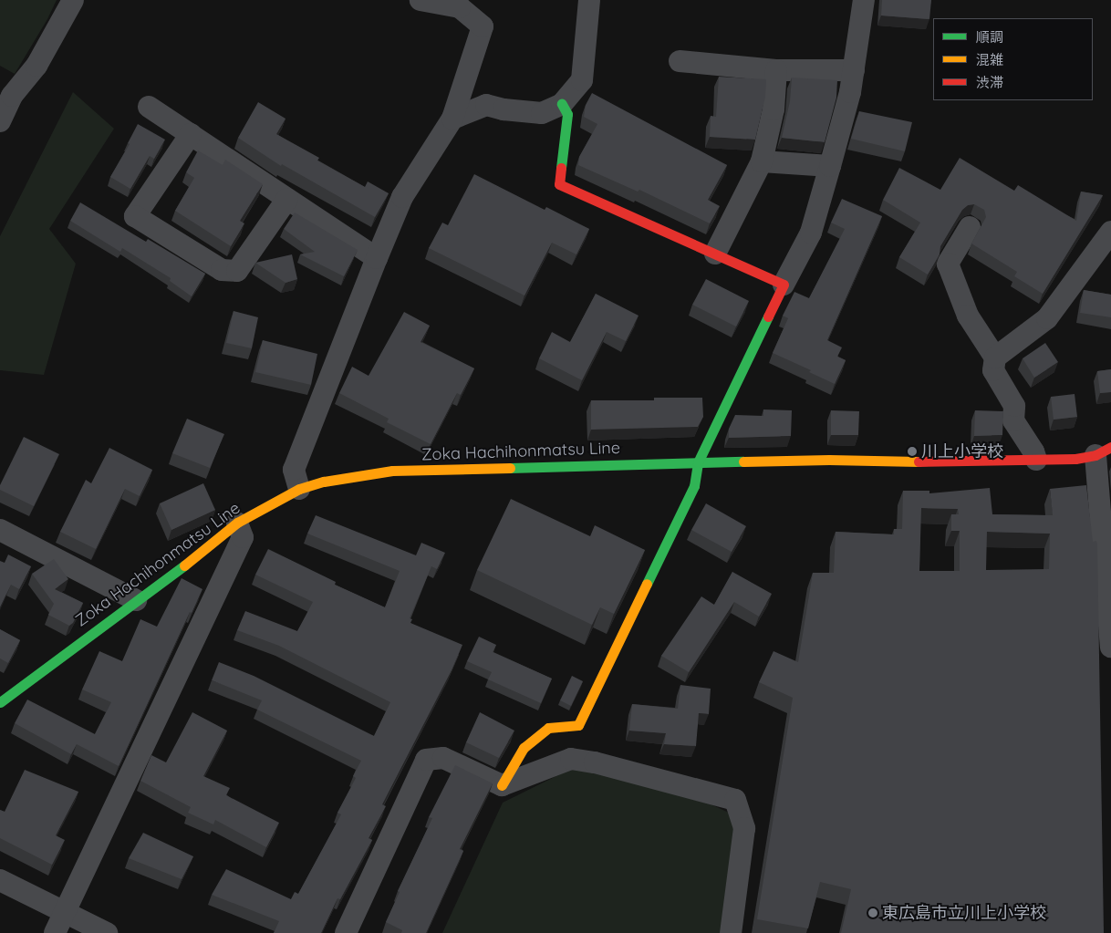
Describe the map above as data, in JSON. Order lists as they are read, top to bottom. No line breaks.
{"streets":{"main road":["Zoka Hachihonmatsu Line"]},"places":["川上小学校","東広島市立川上小学校"],"legend":["順調","混雑","渋滞"]}
